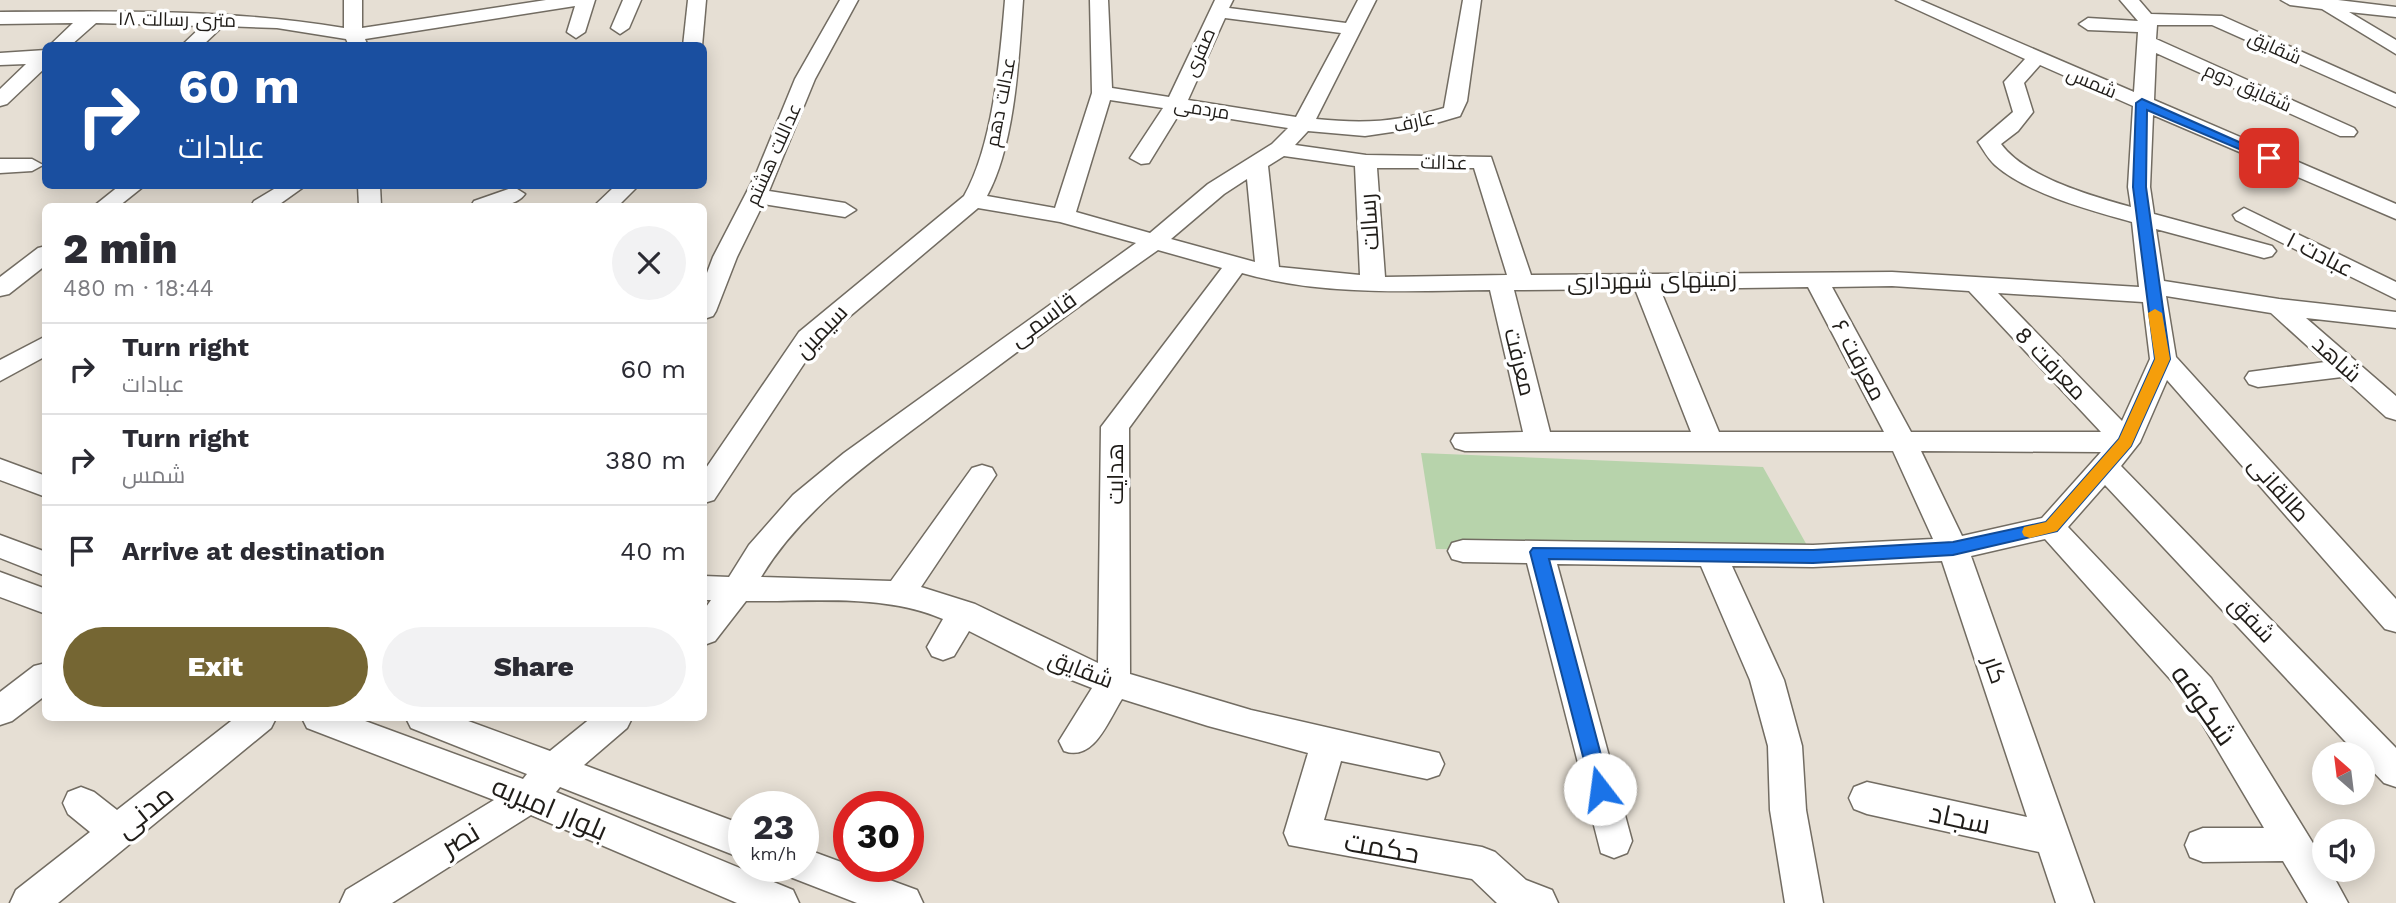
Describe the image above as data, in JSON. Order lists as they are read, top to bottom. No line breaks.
{"streets":{"street":["۱۸ متری رسالت","شقایق","صفری","شمس","شقایق دوم","عدالت دهم","مردمی","عارف","عداللت هشتم","عدالت","رسالت","عبادت ۱","زمینهای شهرداری","قاسمی","سیمین","شاهد","معرفت ۶","معرفت","معرفت 8","هدایت","طالقانی","شفق","کار","شکوفه","بلوار امیریه","مدنی","سجاد","نصر","حکمت"]},"crossings":[["شقایق","شقایق دوم"],["شقایق","قاسمی"],["شقایق","هدایت"],["شقایق","حکمت"],["صفری","مردمی"],["عدالت دهم","زمینهای شهرداری"],["عدالت دهم","سیمین"],["مردمی","عارف"],["مردمی","قاسمی"],["عارف","قاسمی"],["عدالت","رسالت"],["عدالت","زمینهای شهرداری"],["عدالت","قاسمی"],["عدالت","معرفت"],["رسالت","زمینهای شهرداری"],["زمینهای شهرداری","قاسمی"],["زمینهای شهرداری","سیمین"],["زمینهای شهرداری","شاهد"],["زمینهای شهرداری","معرفت ۶"],["زمینهای شهرداری","معرفت"],["زمینهای شهرداری","معرفت 8"],["زمینهای شهرداری","هدایت"],["معرفت ۶","کار"],["کار","سجاد"],["بلوار امیریه","نصر"]],"north":"top left","page":{"turn":["60 m","عبادات"],"heading":["2 min","480 m · 18:44"],"list":[{"name":"Turn right","note":"عبادات","value":"60 m"},{"name":"Turn right","note":"شمس","value":"380 m"},{"name":"Arrive at destination","value":"40 m"}],"buttons":["Exit","Share"],"speed":"23 km/h","limit":"30"}}
